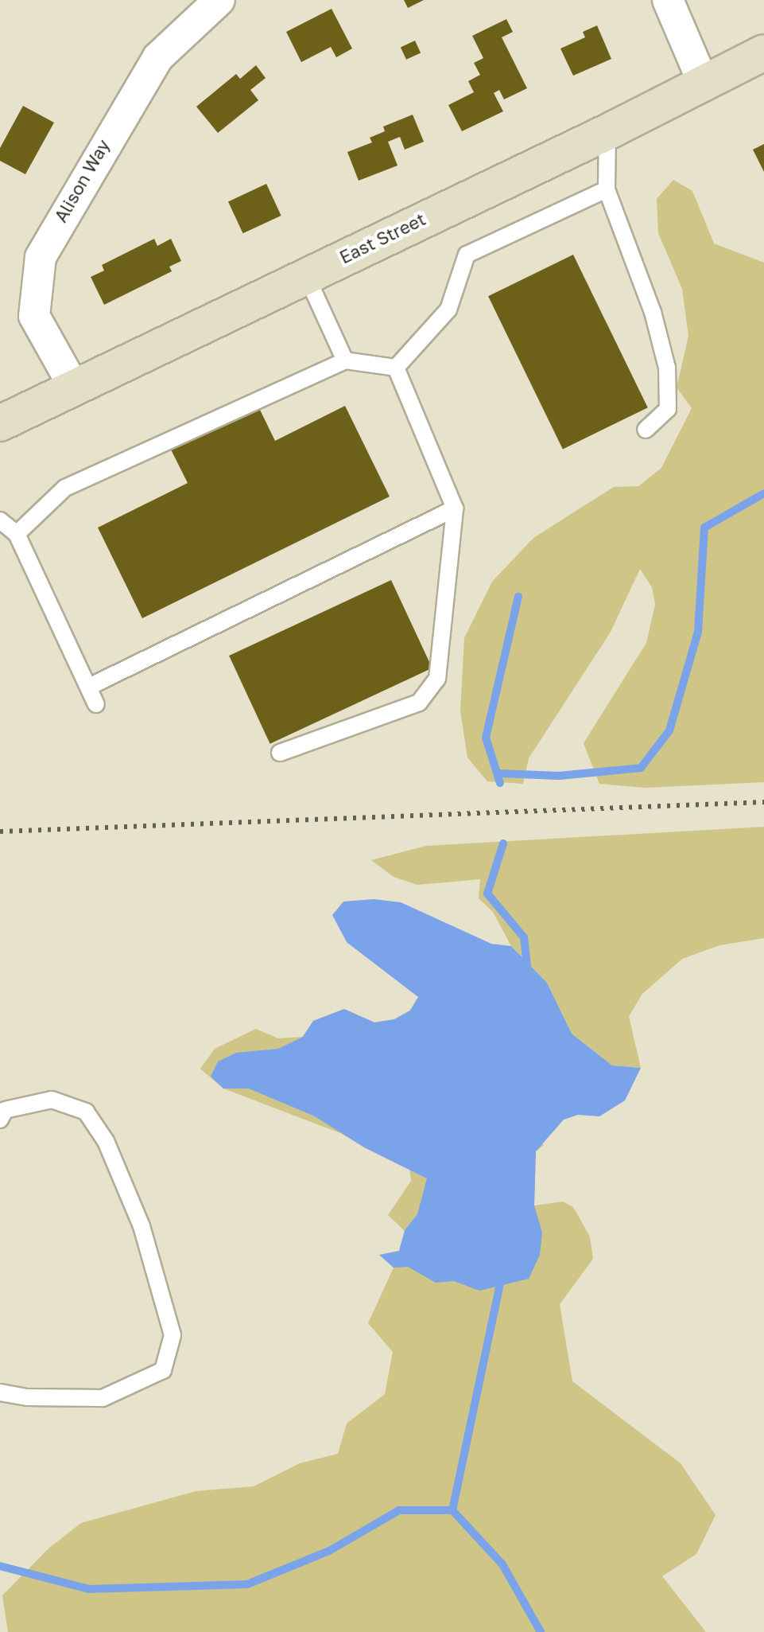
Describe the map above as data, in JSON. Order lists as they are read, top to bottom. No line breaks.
{"streets":{"main road":["East Street"],"street":["Alison Way"]},"crossings":[["Alison Way","East Street"]]}
